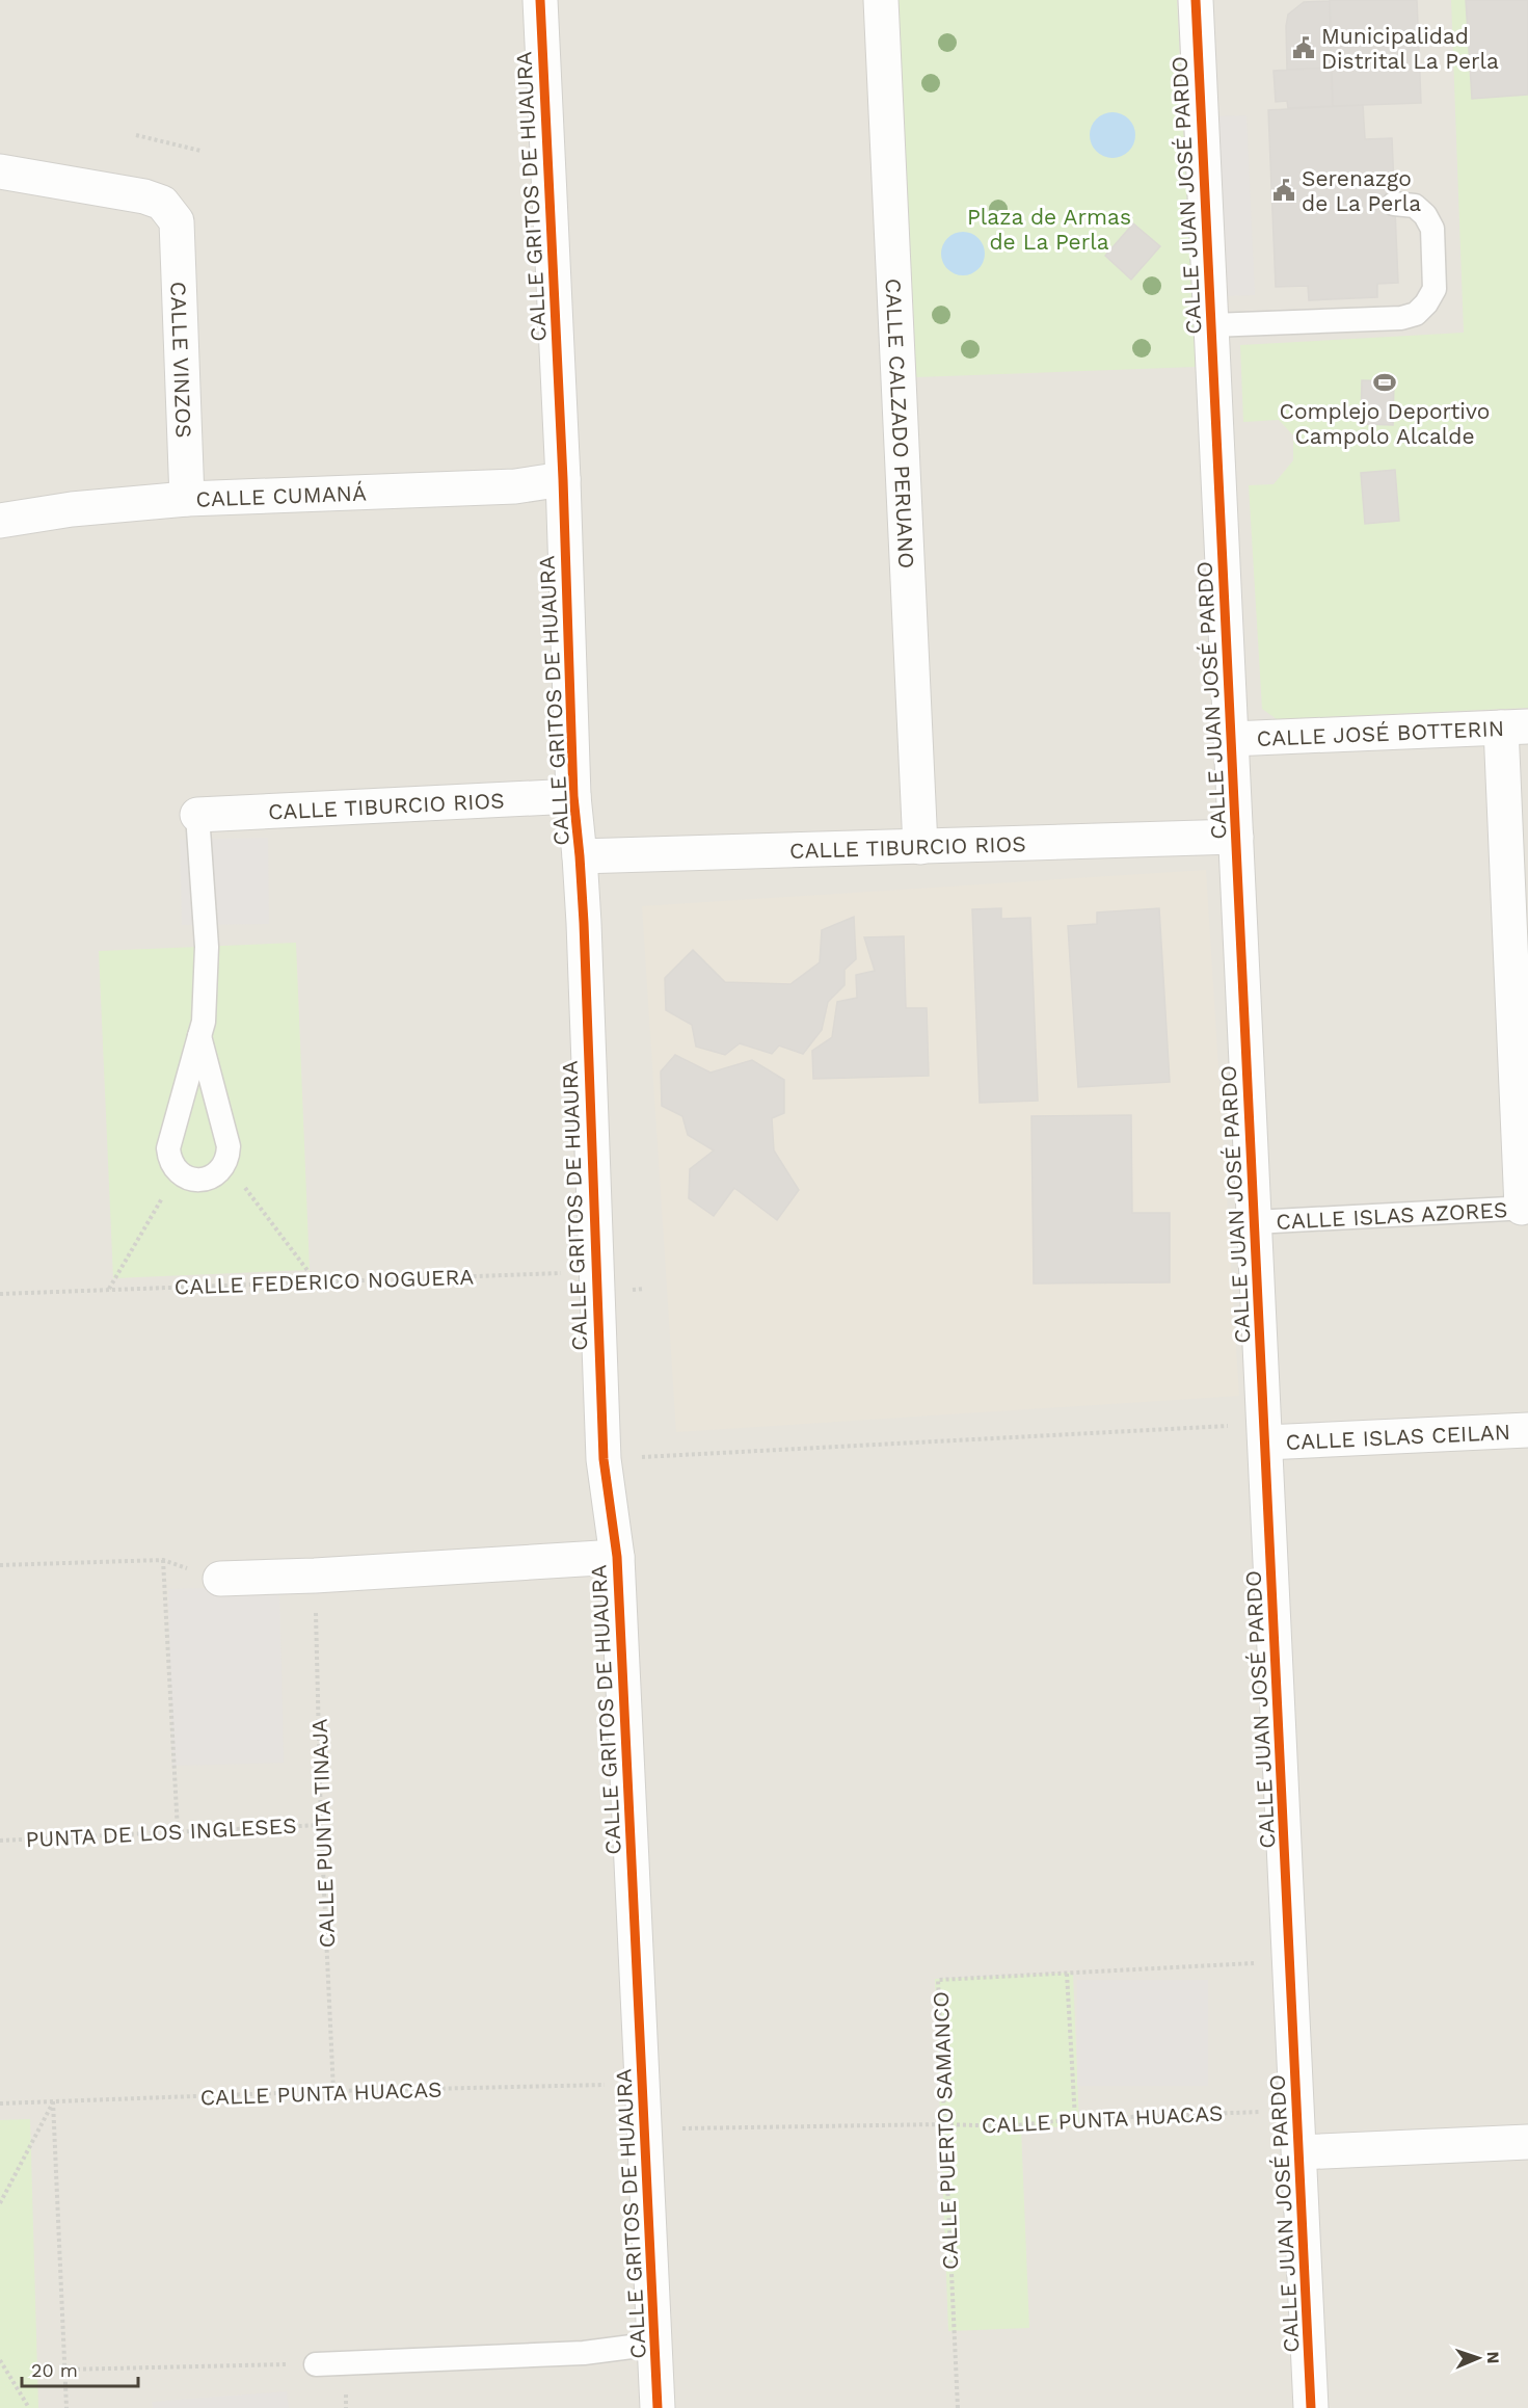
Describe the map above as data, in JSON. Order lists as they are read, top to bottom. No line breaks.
{"streets":{"street":["CALLE JUAN JOSÉ PARDO","CALLE GRITOS DE HUAURA","CALLE VINZOS","CALLE CALZADO PERUANO","CALLE CUMANÁ","CALLE JOSÉ BOTTERIN","CALLE TIBURCIO RIOS","CALLE ISLAS CEILAN"],"lane":["CALLE ISLAS AZORES"],"path":["CALLE FEDERICO NOGUERA","PUNTA DE LOS INGLESES","CALLE PUNTA TINAJA","CALLE PUNTA HUACAS","CALLE PUERTO SAMANCO"]},"crossings":[["CALLE JUAN JOSÉ PARDO","CALLE JOSÉ BOTTERIN"],["CALLE JUAN JOSÉ PARDO","CALLE TIBURCIO RIOS"],["CALLE JUAN JOSÉ PARDO","CALLE ISLAS AZORES"],["CALLE JUAN JOSÉ PARDO","CALLE ISLAS CEILAN"],["CALLE JUAN JOSÉ PARDO","CALLE PUNTA HUACAS"],["CALLE JUAN JOSÉ PARDO","CALLE PUERTO SAMANCO"],["CALLE GRITOS DE HUAURA","CALLE CUMANÁ"],["CALLE GRITOS DE HUAURA","CALLE TIBURCIO RIOS"],["CALLE GRITOS DE HUAURA","CALLE FEDERICO NOGUERA"],["CALLE GRITOS DE HUAURA","CALLE PUNTA HUACAS"],["CALLE VINZOS","CALLE CUMANÁ"],["CALLE CALZADO PERUANO","CALLE TIBURCIO RIOS"],["PUNTA DE LOS INGLESES","CALLE PUNTA TINAJA"],["CALLE PUNTA TINAJA","CALLE PUNTA HUACAS"],["CALLE PUNTA HUACAS","CALLE PUERTO SAMANCO"]],"parks":["Plaza de Armas de La Perla"],"places":{"public building":["Municipalidad Distrital La Perla","Serenazgo de La Perla"],"sports":["Complejo Deportivo Campolo Alcalde"]},"scale_bar":"20 m","north":"right"}
